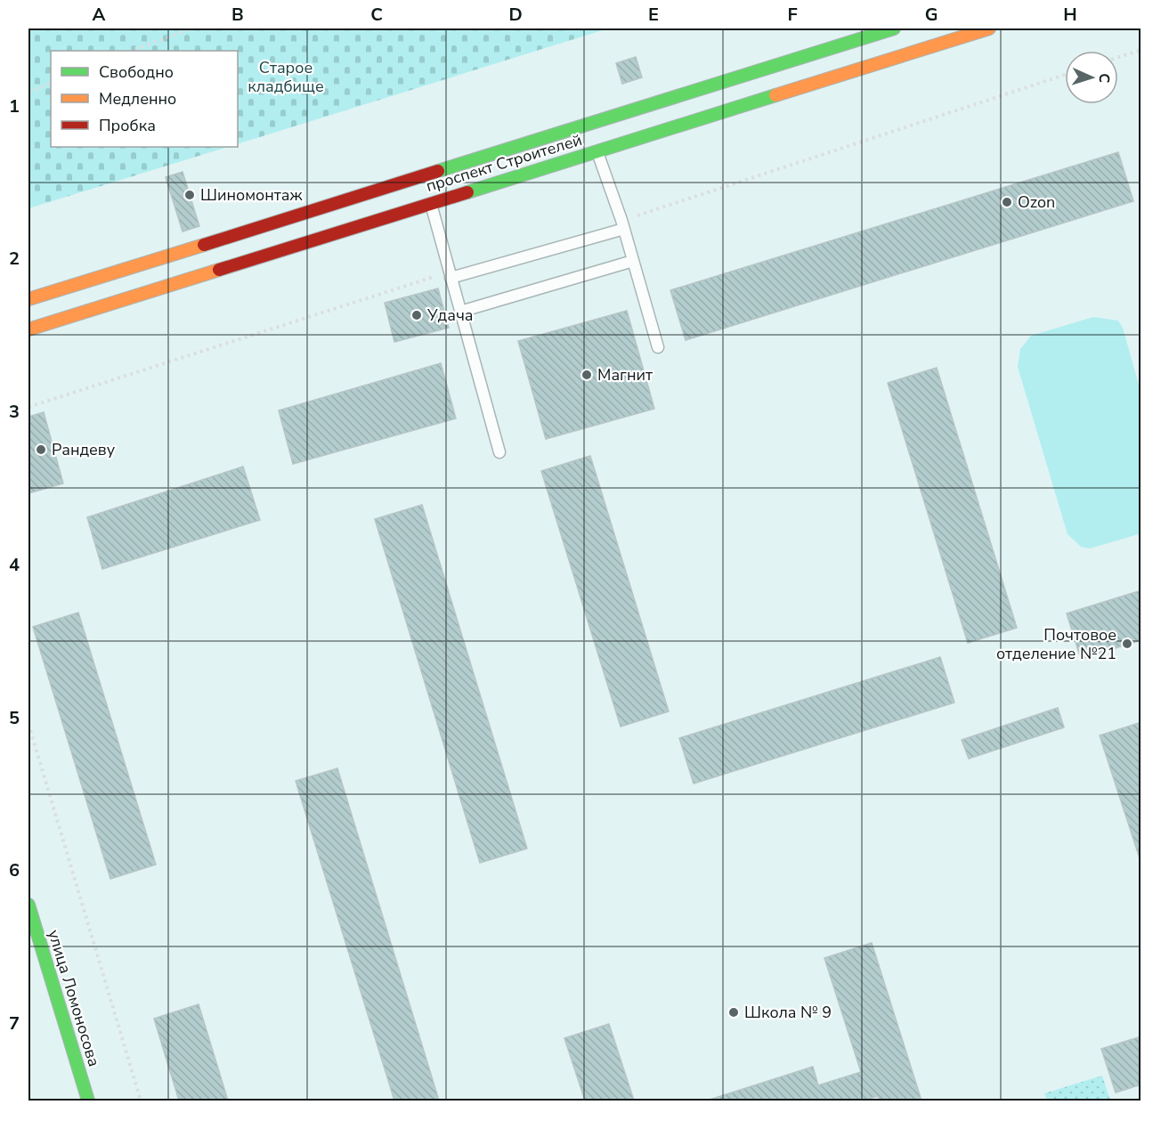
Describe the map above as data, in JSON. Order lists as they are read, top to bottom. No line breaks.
{"streets":{"main road":["проспект Строителей","улица Ломоносова"]},"parks":["Старое кладбище"],"places":["Шиномонтаж","Ozon","Удача","Магнит","Рандеву","Почтовое отделение №21","Школа № 9"],"legend":["Свободно","Медленно","Пробка"],"north":"right","grid":{"columns":["A","B","C","D","E","F","G","H"],"rows":["1","2","3","4","5","6","7"]}}
